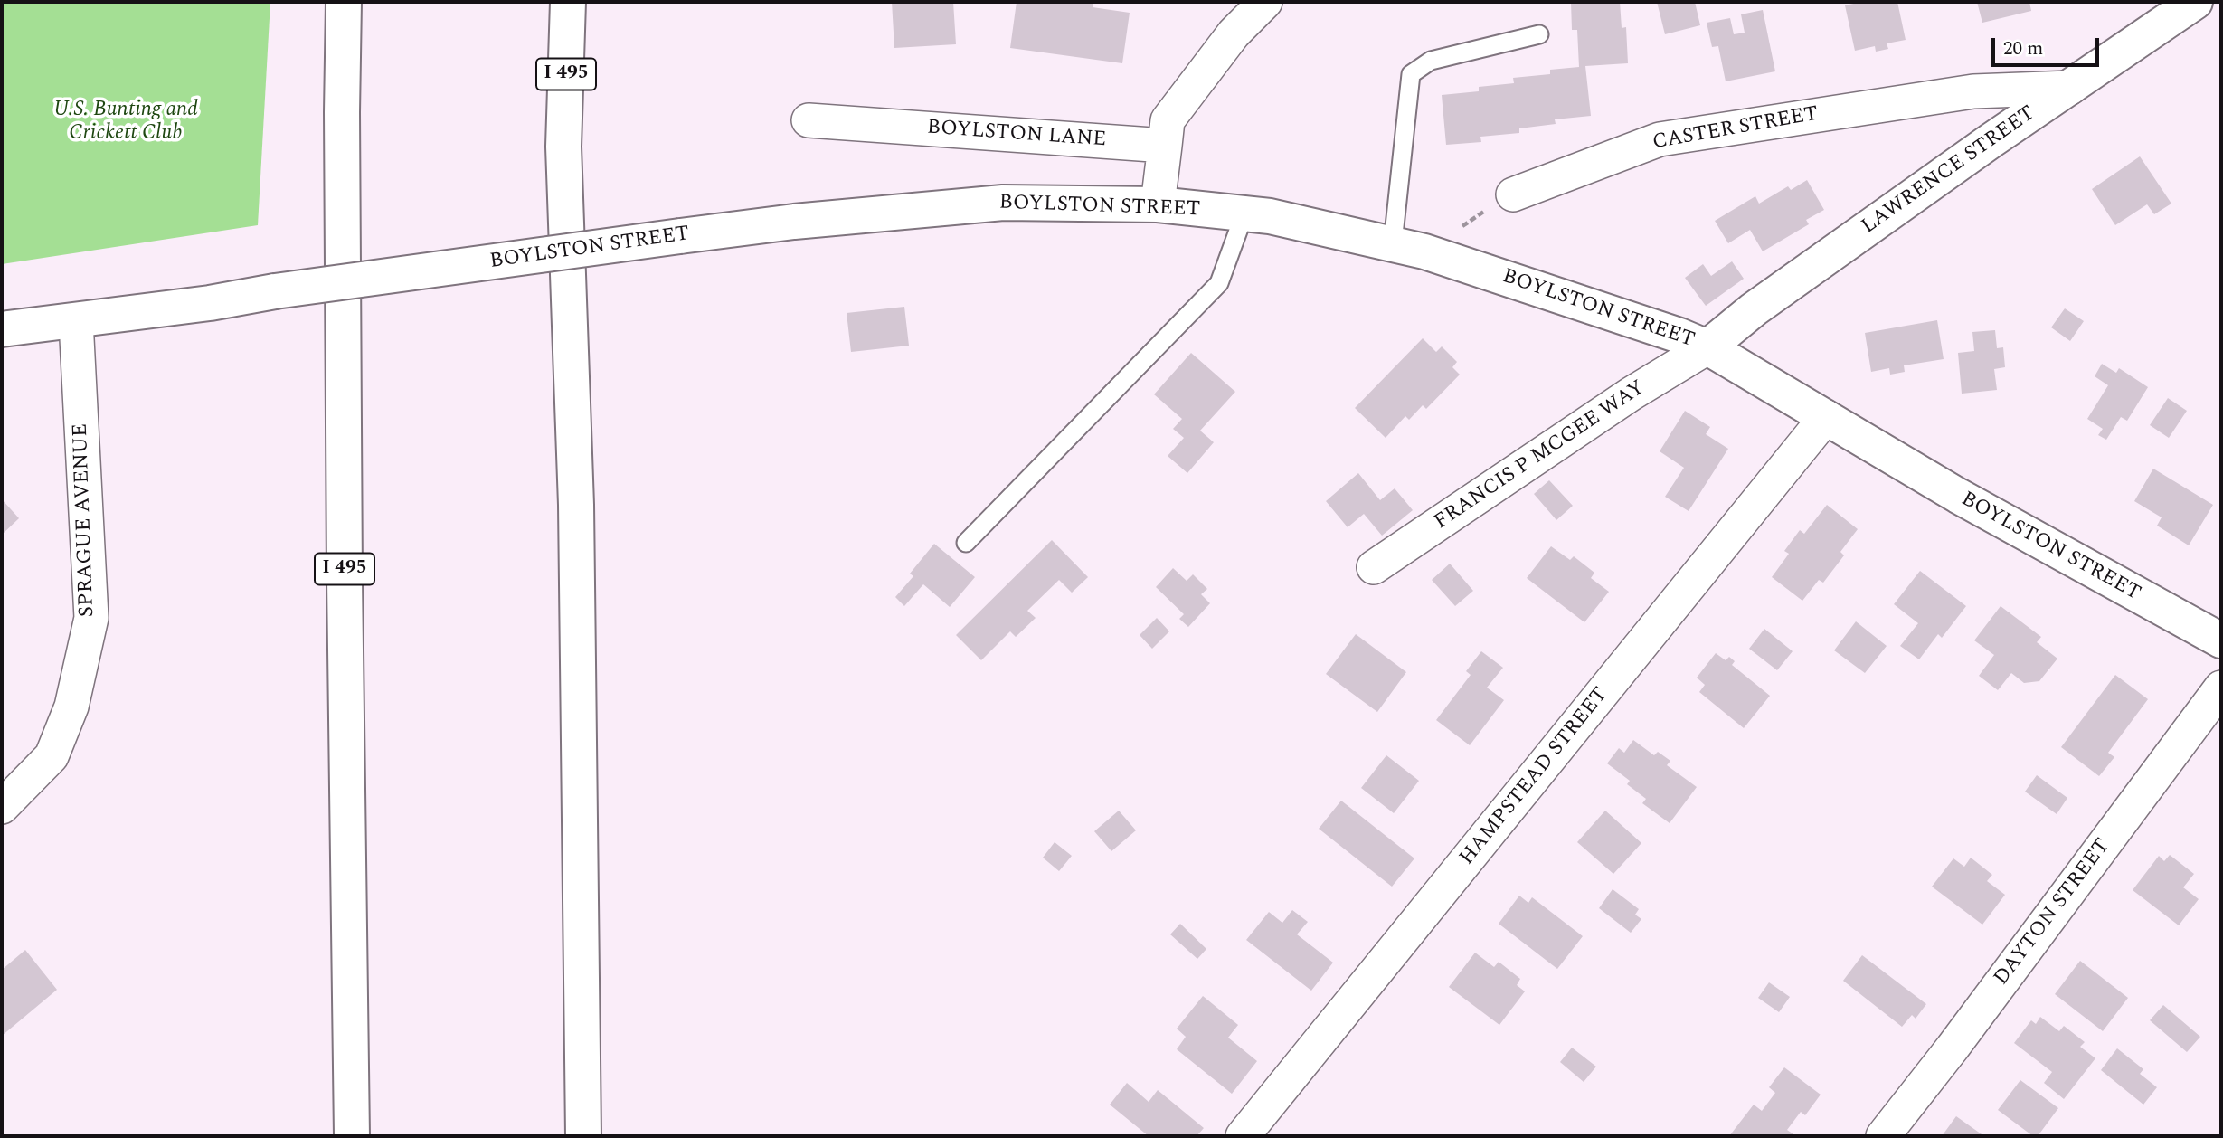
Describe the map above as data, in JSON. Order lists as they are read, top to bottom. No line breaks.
{"streets":{"main road":["I 495","LAWRENCE STREET","BOYLSTON STREET"],"street":["CASTER STREET","BOYLSTON LANE","FRANCIS P MCGEE WAY","SPRAGUE AVENUE","HAMPSTEAD STREET","DAYTON STREET"]},"crossings":[["CASTER STREET","LAWRENCE STREET"],["LAWRENCE STREET","BOYLSTON STREET"],["LAWRENCE STREET","FRANCIS P MCGEE WAY"],["BOYLSTON STREET","FRANCIS P MCGEE WAY"],["BOYLSTON STREET","SPRAGUE AVENUE"],["BOYLSTON STREET","HAMPSTEAD STREET"]],"parks":["U.S. Bunting and Crickett Club"],"scale_bar":"20 m"}
